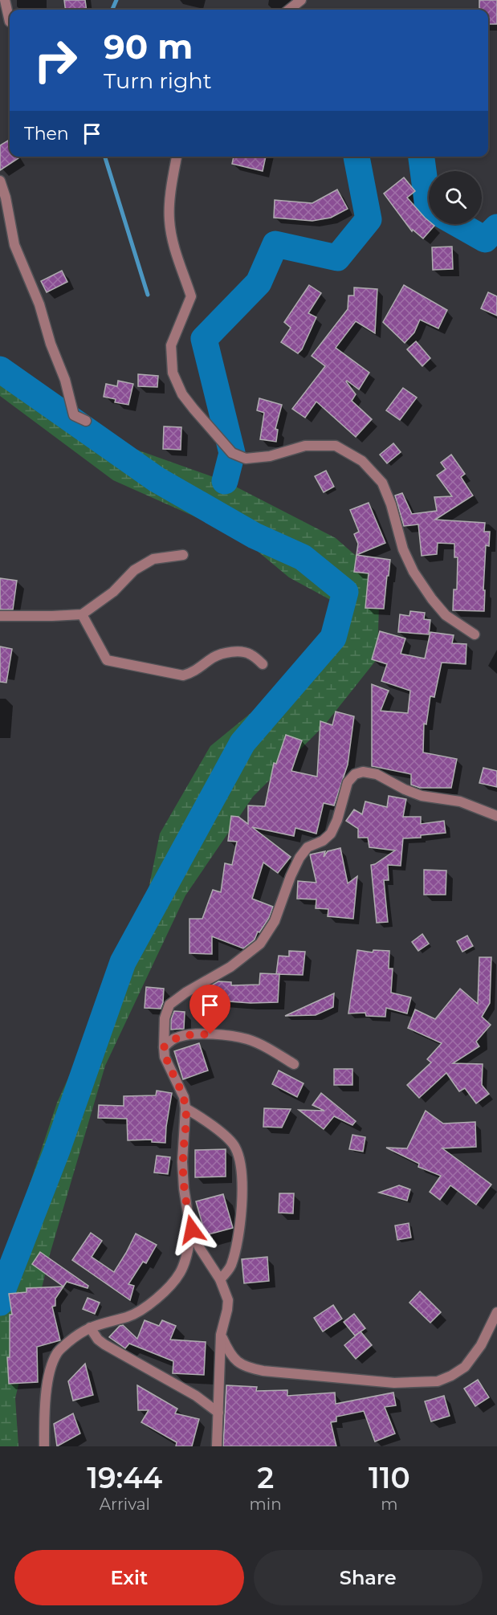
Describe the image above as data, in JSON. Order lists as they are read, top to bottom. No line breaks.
{"page":{"turn":["90 m","Turn right"],"then":"Then","eta":["19:44","Arrival","2","min","110","m"],"buttons":["Exit","Share"]}}
